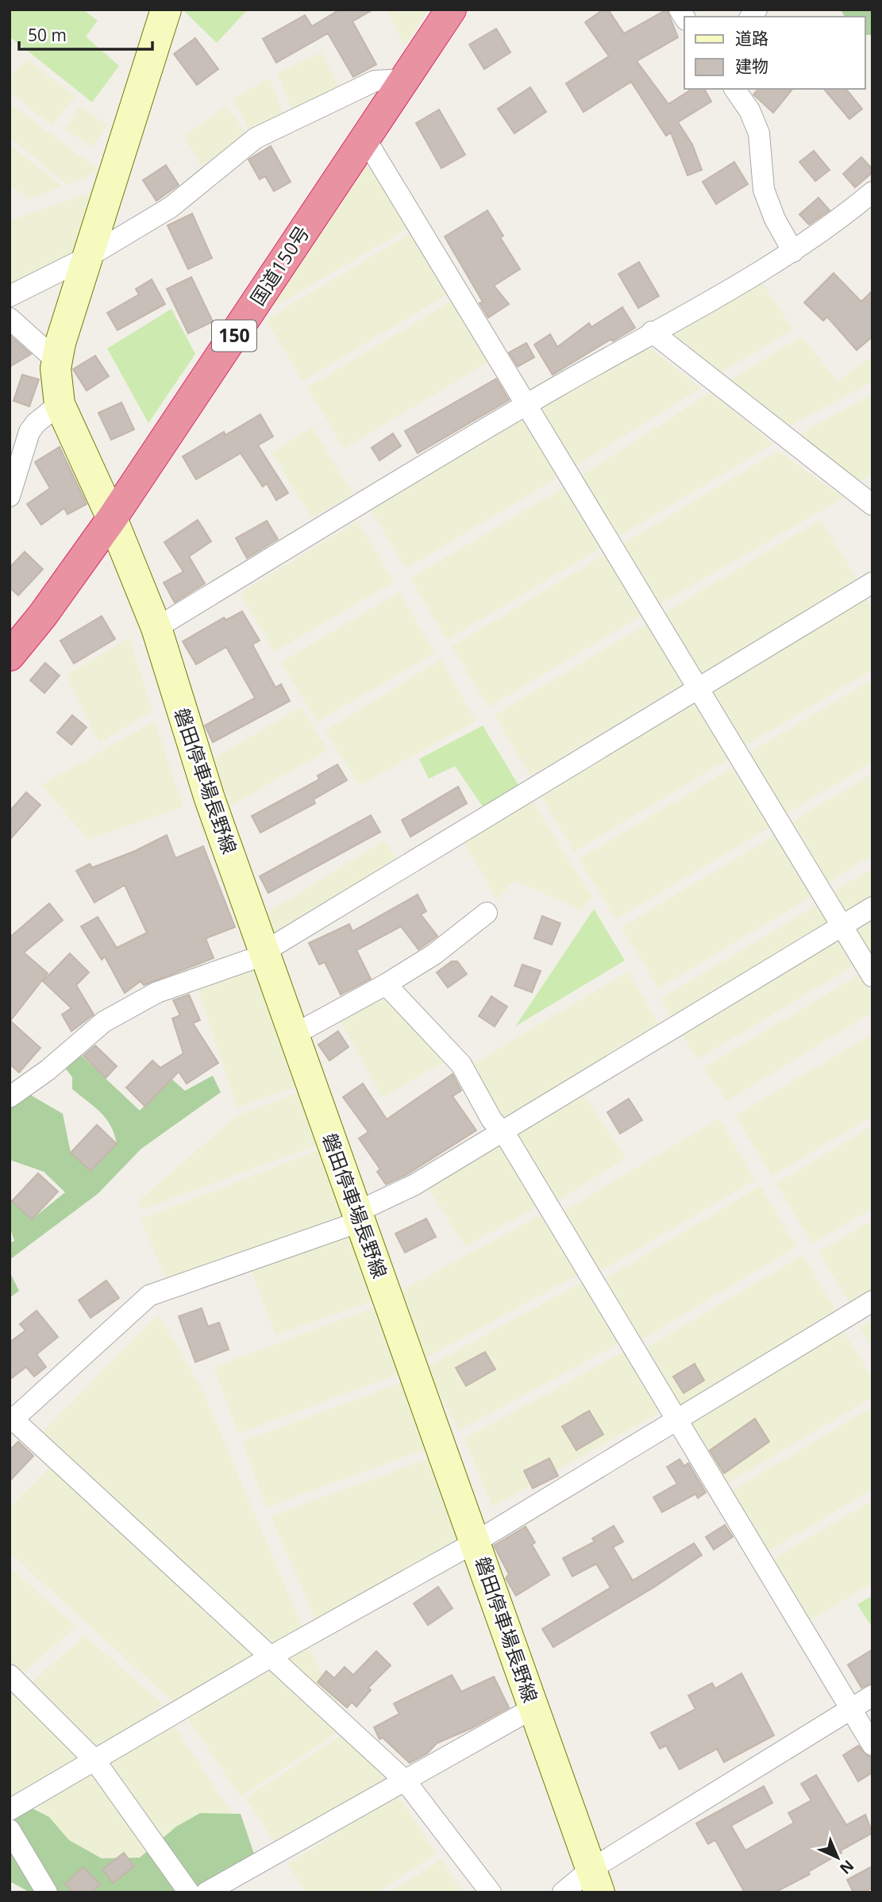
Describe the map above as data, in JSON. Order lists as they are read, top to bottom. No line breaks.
{"streets":{"highway":["国道150号","150"],"main road":["磐田停車場長野線"]},"crossings":[["国道150号","磐田停車場長野線"]],"legend":["道路","建物"],"scale_bar":"50 m","north":"bottom right"}
